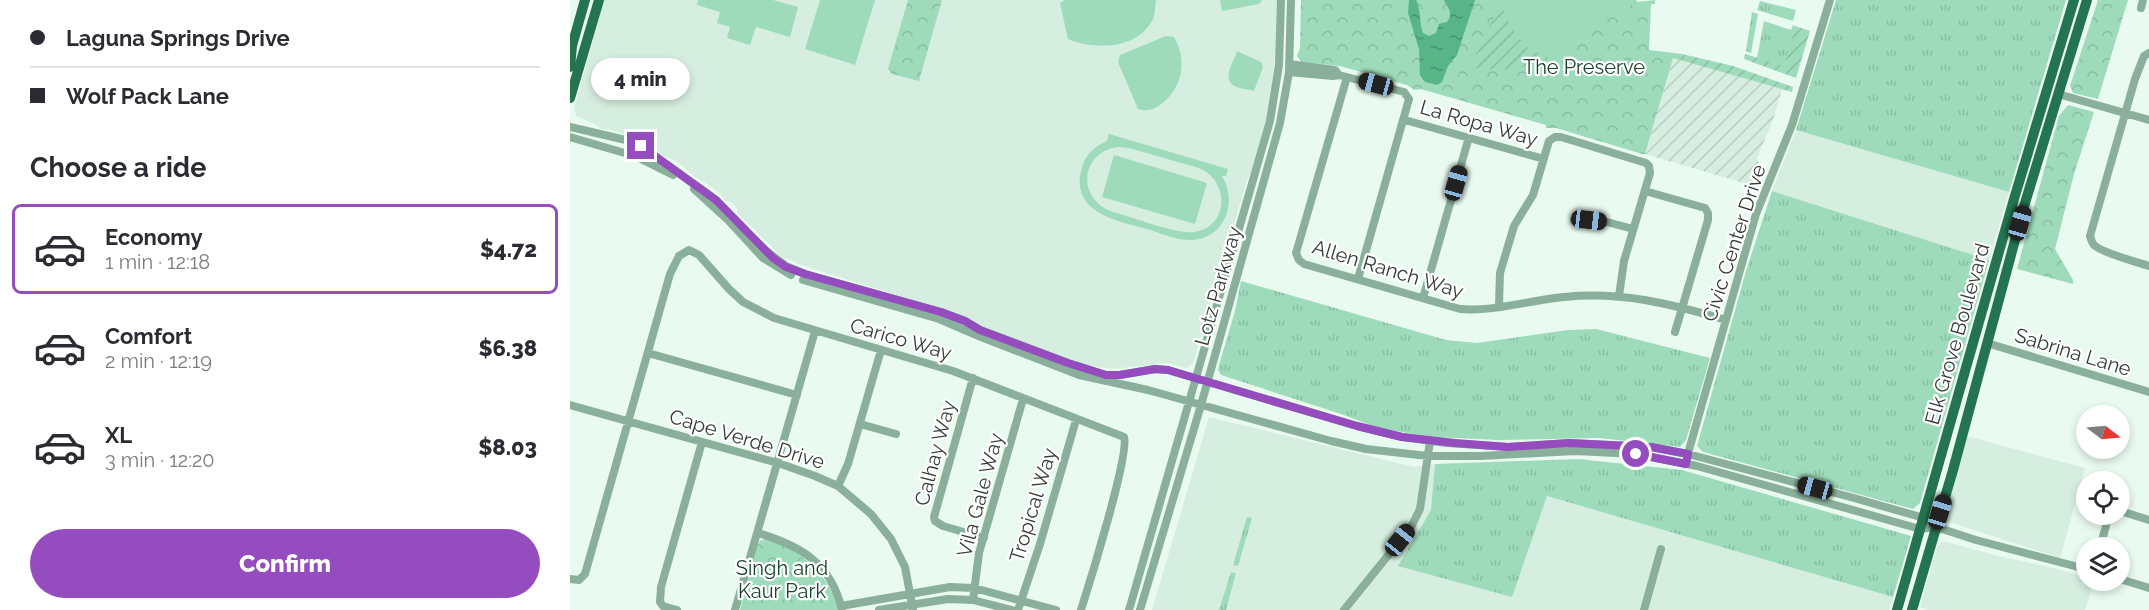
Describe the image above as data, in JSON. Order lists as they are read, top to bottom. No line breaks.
{"streets":{"main road":["Elk Grove Boulevard"],"street":["La Ropa Way","Civic Center Drive","Allen Ranch Way","Lotz Parkway","Carico Way","Sabrina Lane","Cape Verde Drive","Calhay Way","Vila Gale Way","Tropical Way"]},"crossings":[["Civic Center Drive","Allen Ranch Way"],["Elk Grove Boulevard","Sabrina Lane"],["Carico Way","Cape Verde Drive"],["Carico Way","Calhay Way"],["Carico Way","Vila Gale Way"],["Carico Way","Tropical Way"],["Calhay Way","Vila Gale Way"]],"parks":["The Preserve","Singh and Kaur Park"],"north":"right","page":{"banner":["Laguna Springs Drive","Wolf Pack Lane"],"bubble":"4 min","heading":"Choose a ride","list":[{"name":"Economy","note":"1 min · 12:18","value":"$4.72"},{"name":"Comfort","note":"2 min · 12:19","value":"$6.38"},{"name":"XL","note":"3 min · 12:20","value":"$8.03"}],"buttons":"Confirm"}}
